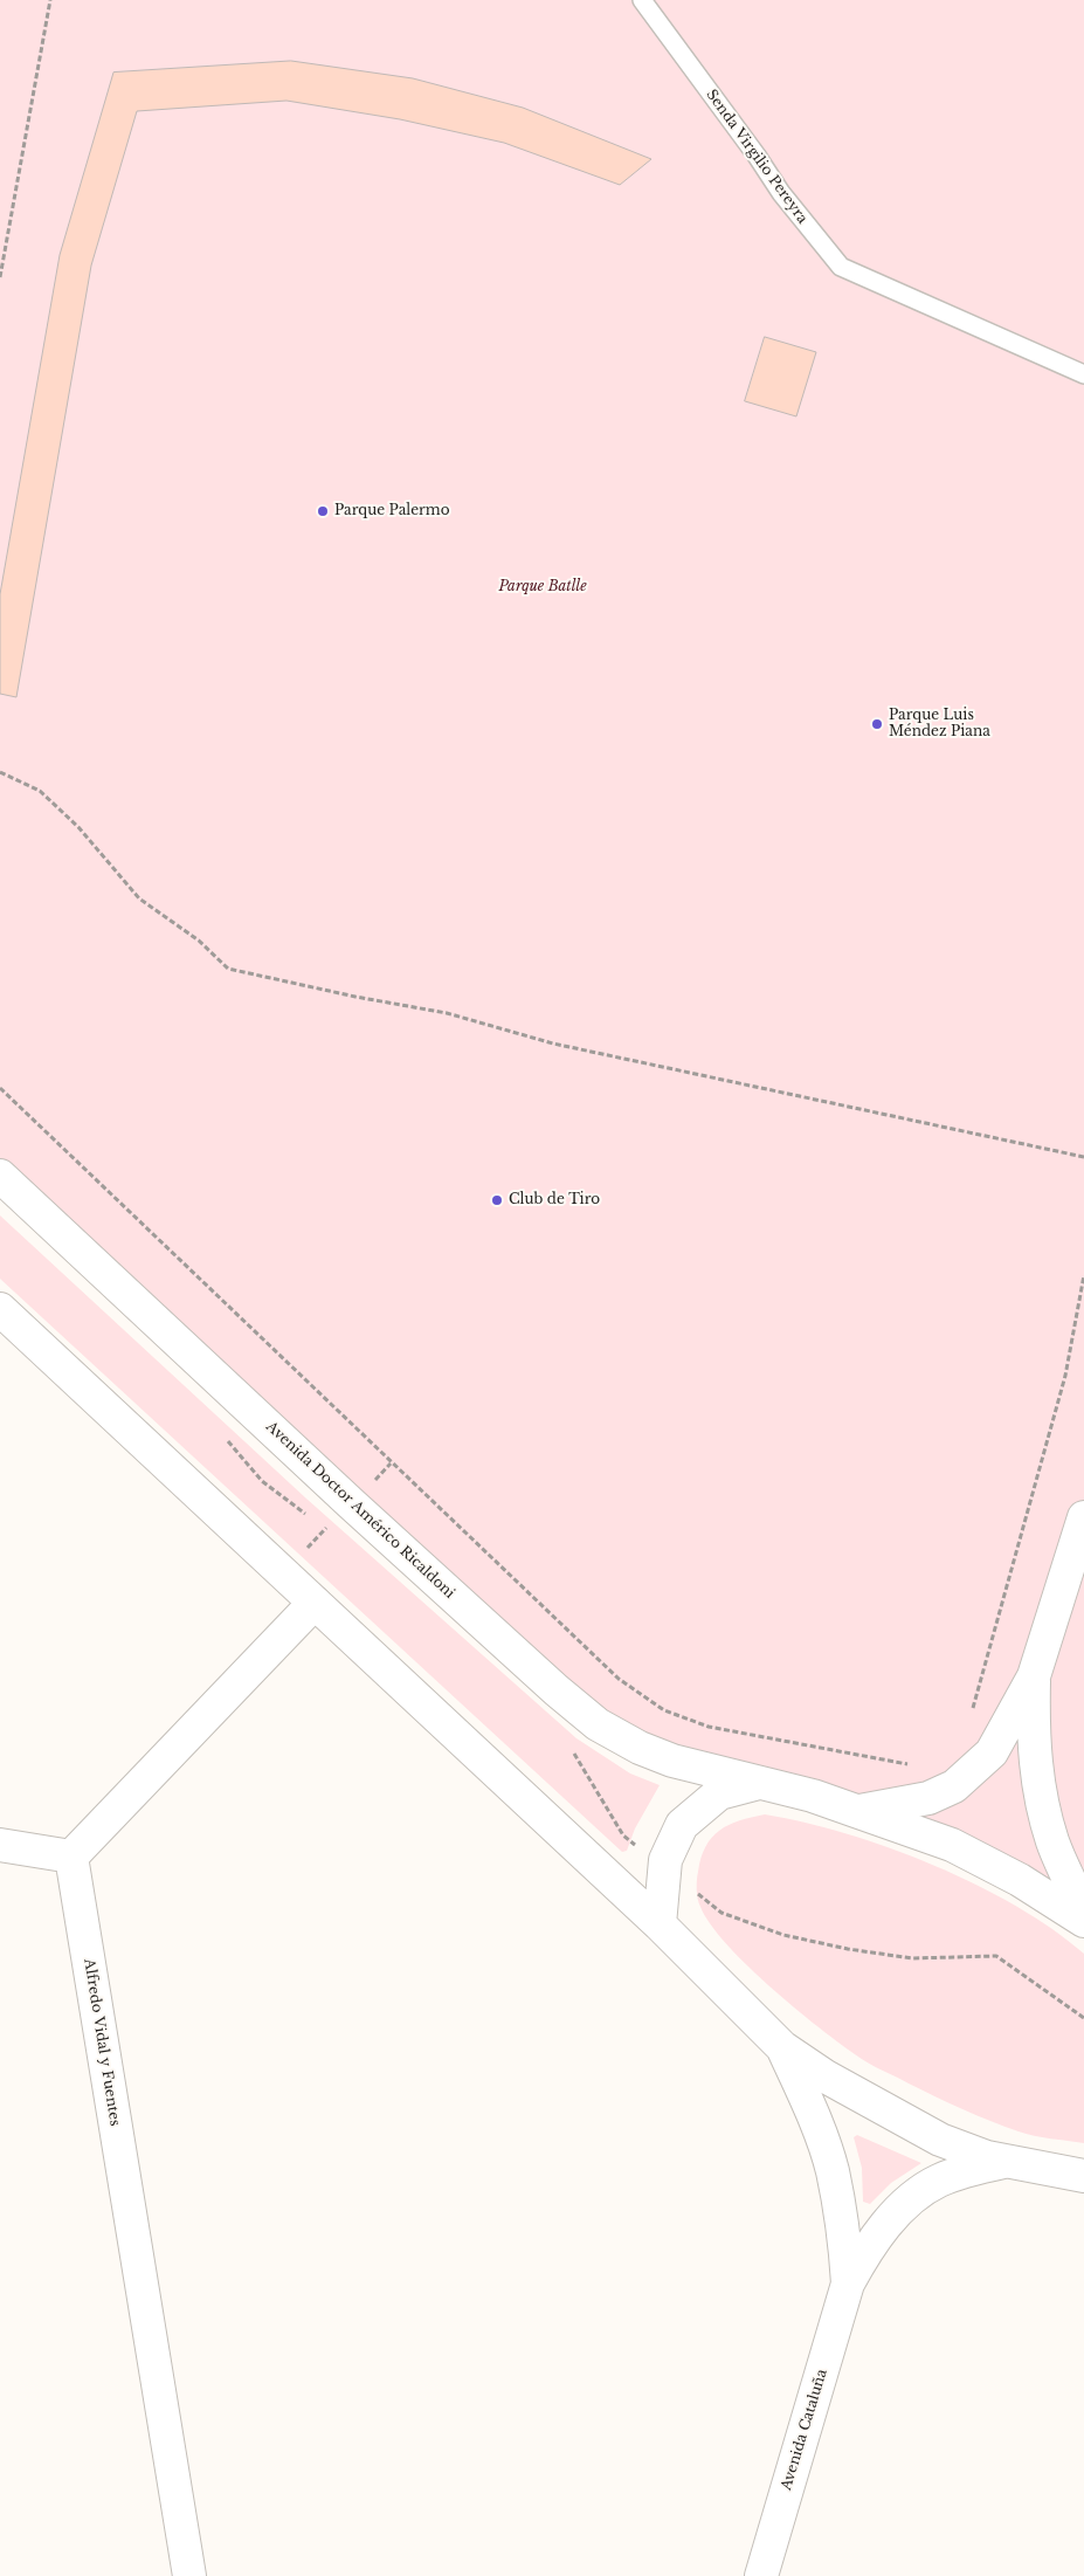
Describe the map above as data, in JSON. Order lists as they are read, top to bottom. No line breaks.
{"streets":{"street":["Avenida Doctor Américo Ricaldoni","Alfredo Vidal y Fuentes","Avenida Cataluña"],"lane":["Senda Virgilio Pereyra"]},"parks":["Parque Batlle"],"places":["Parque Palermo","Parque Luis Méndez Piana","Club de Tiro"]}
